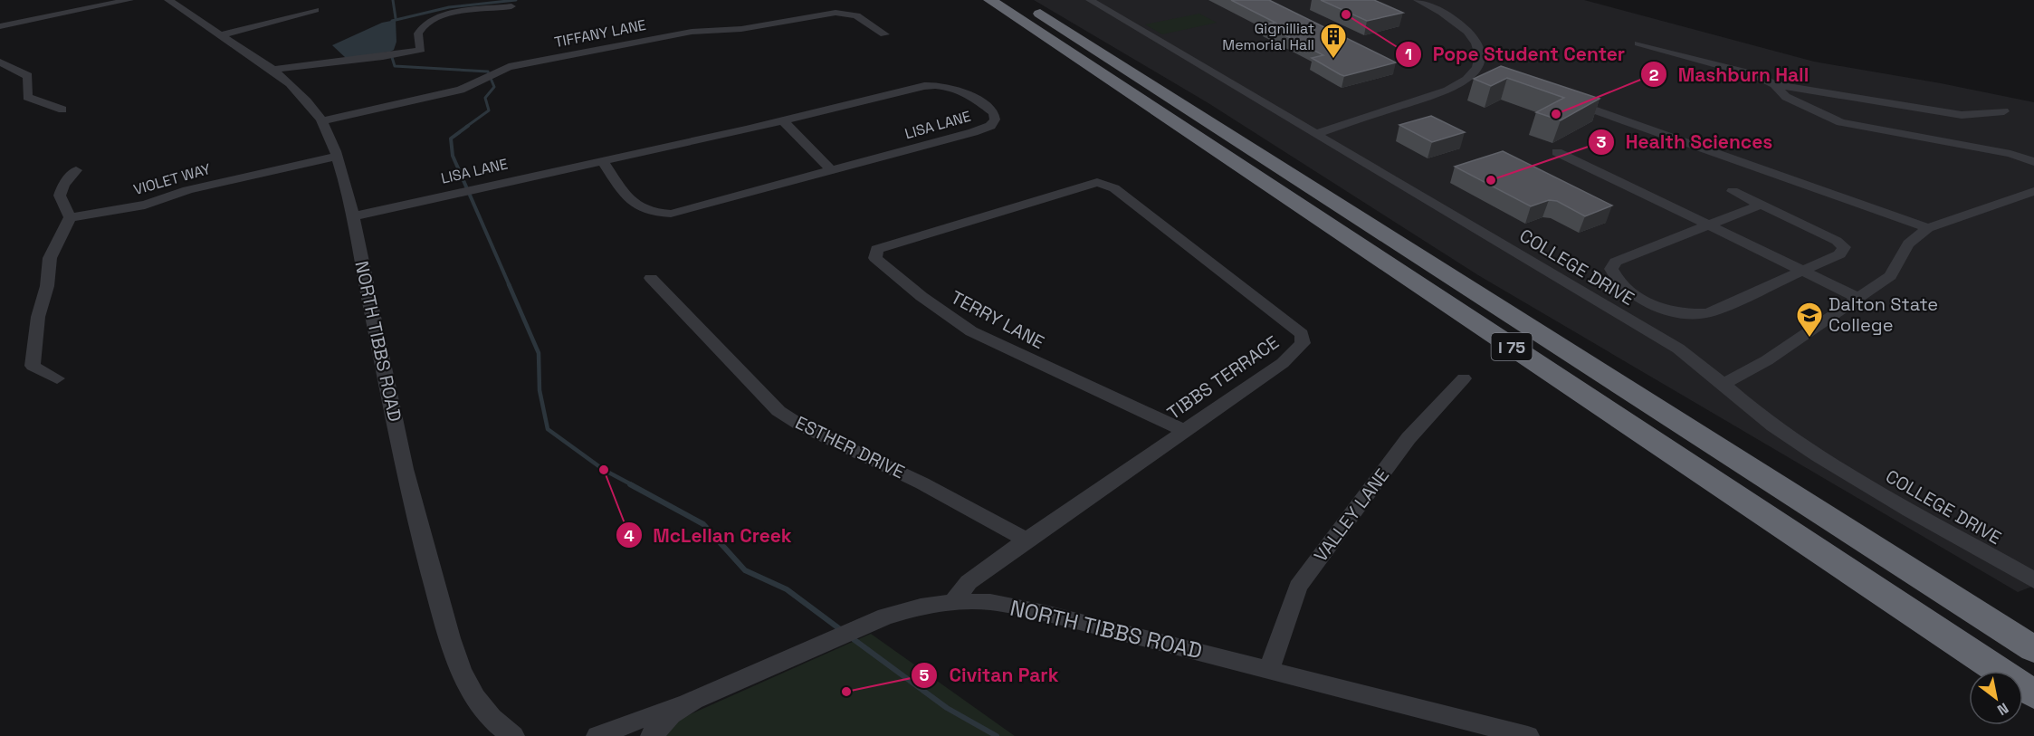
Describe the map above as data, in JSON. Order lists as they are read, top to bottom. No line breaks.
{"streets":{"highway":["I 75"],"street":["TIFFANY LANE","LISA LANE","VIOLET WAY","COLLEGE DRIVE","TERRY LANE","NORTH TIBBS ROAD","TIBBS TERRACE","ESTHER DRIVE","VALLEY LANE"]},"crossings":[["TIFFANY LANE","NORTH TIBBS ROAD"],["LISA LANE","NORTH TIBBS ROAD"],["VIOLET WAY","NORTH TIBBS ROAD"],["TERRY LANE","TIBBS TERRACE"],["NORTH TIBBS ROAD","TIBBS TERRACE"],["NORTH TIBBS ROAD","VALLEY LANE"],["TIBBS TERRACE","ESTHER DRIVE"]],"places":{"other":["Pope Student Center","Mashburn Hall","Health Sciences","McLellan Creek","Civitan Park"],"building":["Gignilliat Memorial Hall"],"school or university":["Dalton State College"]},"north":"bottom right"}
